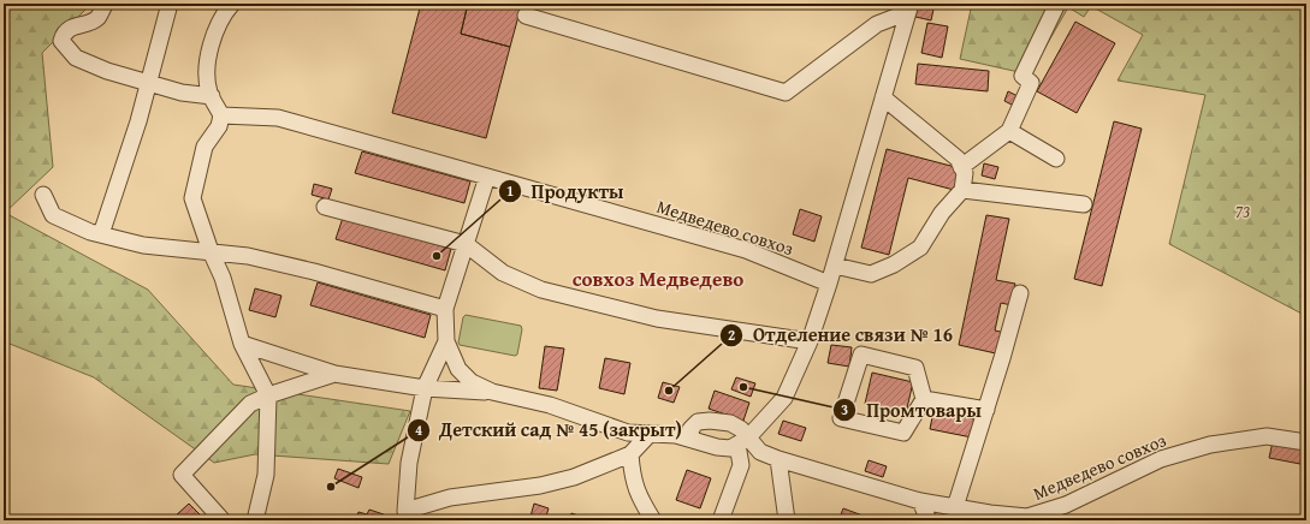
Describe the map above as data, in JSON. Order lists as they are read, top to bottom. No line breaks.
{"streets":{"street":["Медведево совхоз"]},"districts":["совхоз Медведево"],"parks":["73"],"places":["Продукты","Промтовары","Отделение связи № 16","Детский сад № 45 (закрыт)"]}
